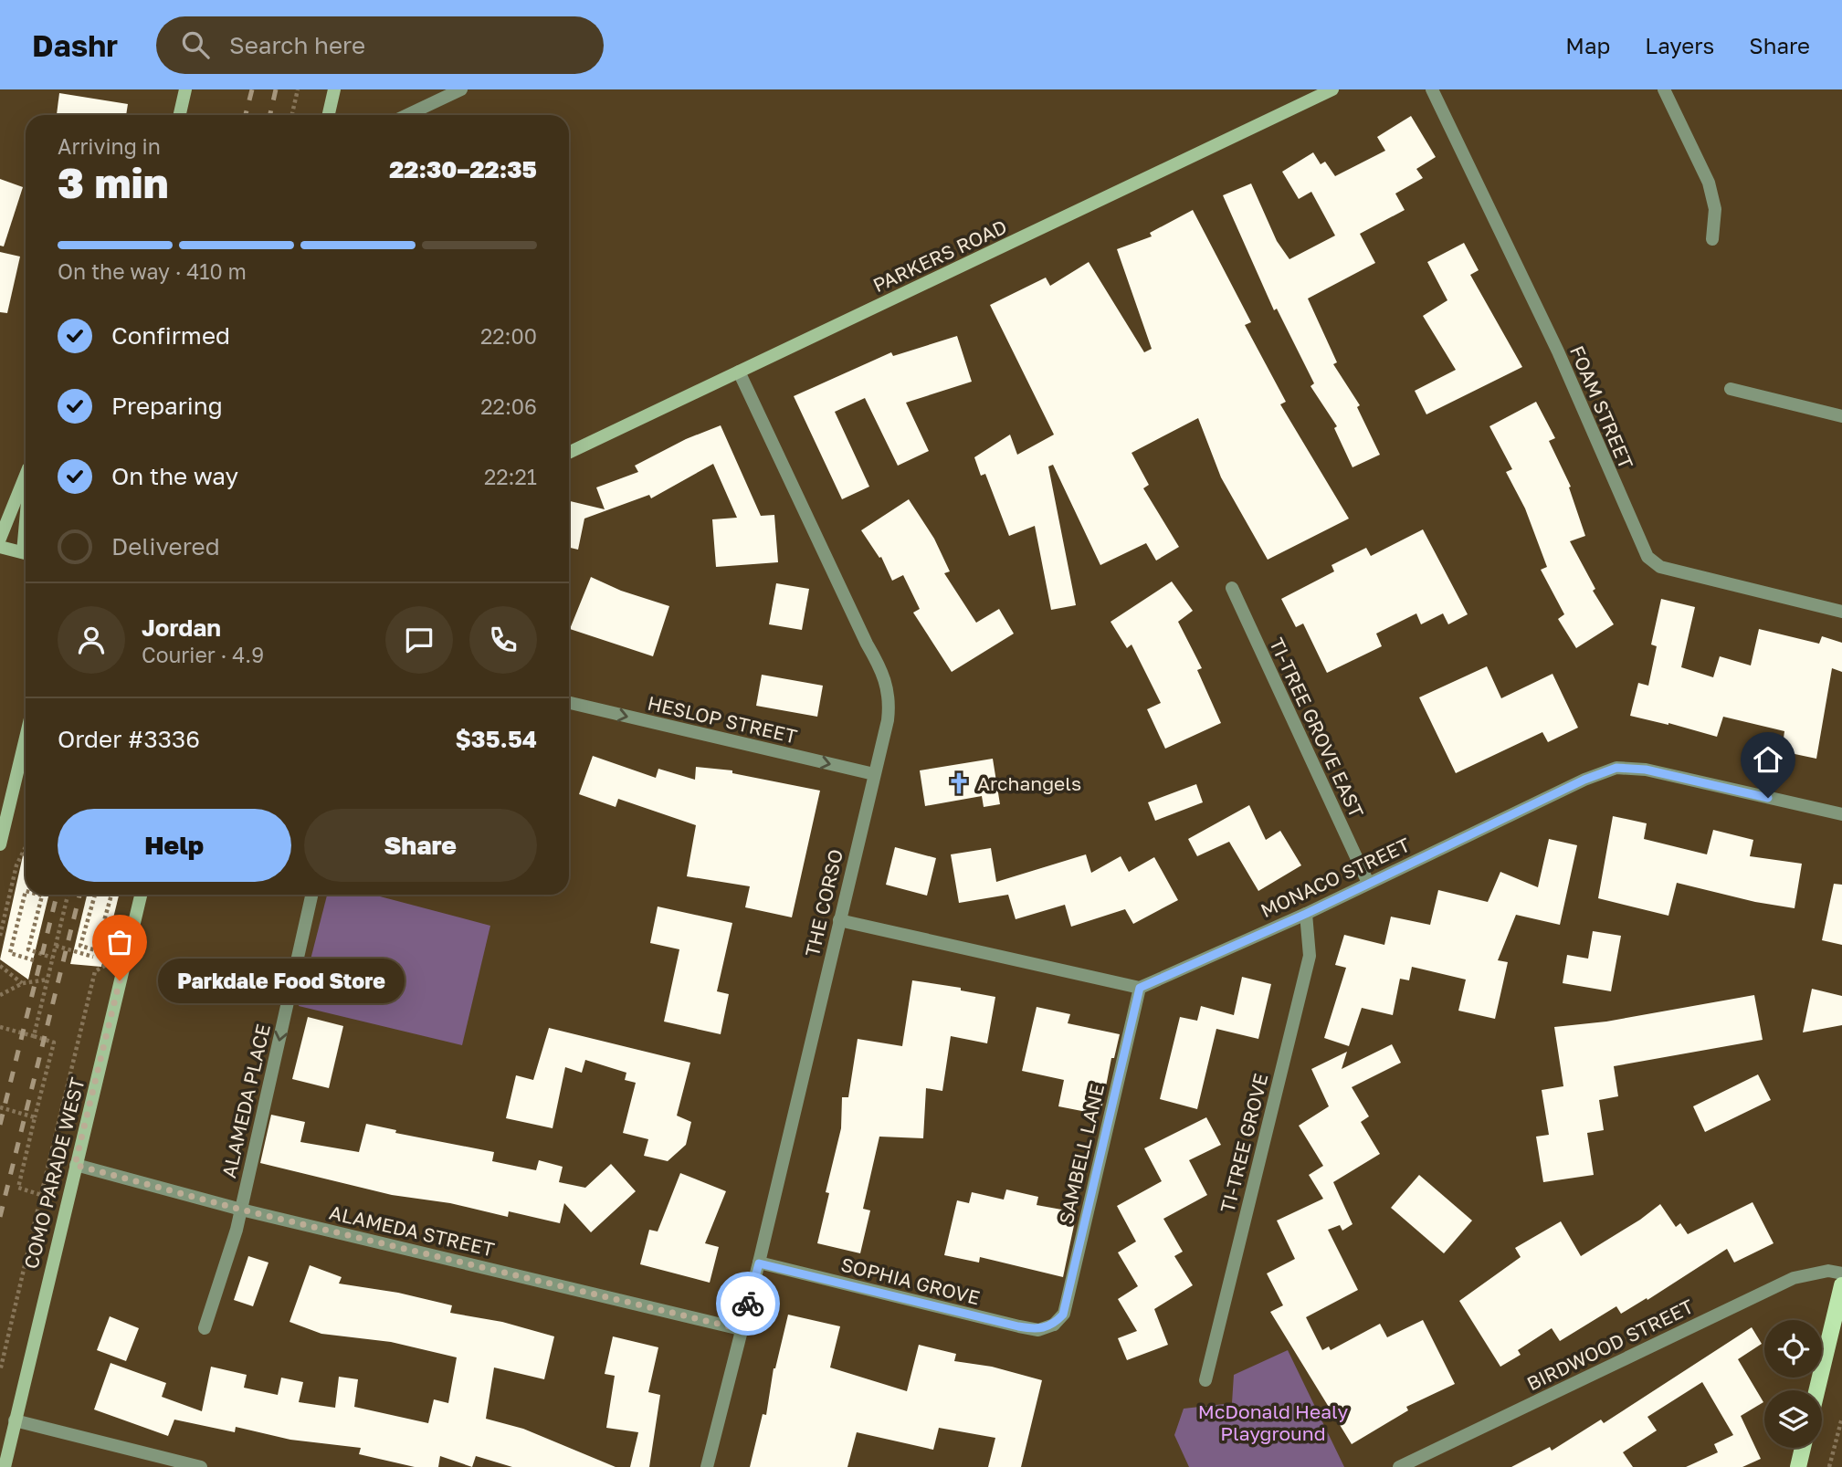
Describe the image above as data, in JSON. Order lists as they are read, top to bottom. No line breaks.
{"streets":{"street":["PARKERS ROAD","FOAM STREET","HESLOP STREET","TI-TREE GROVE EAST","MONACO STREET","THE CORSO","ALAMEDA PLACE","TI-TREE GROVE","SAMBELL LANE","COMO PARADE WEST","ALAMEDA STREET","SOPHIA GROVE","BIRDWOOD STREET"]},"crossings":[["PARKERS ROAD","THE CORSO"],["HESLOP STREET","THE CORSO"],["TI-TREE GROVE EAST","MONACO STREET"],["MONACO STREET","TI-TREE GROVE"],["MONACO STREET","SAMBELL LANE"],["THE CORSO","ALAMEDA STREET"],["THE CORSO","SOPHIA GROVE"],["ALAMEDA PLACE","ALAMEDA STREET"],["SAMBELL LANE","SOPHIA GROVE"],["COMO PARADE WEST","ALAMEDA STREET"]],"one_way":["HESLOP STREET","ALAMEDA PLACE"],"parks":["McDonald Healy Playground"],"places":{"church":["Archangels"],"other":["Parkdale Food Store"]},"page":{"header":"Dashr","search":"Search here","nav":["Map","Layers","Share"],"heading":["3 min","Arriving in","22:30–22:35"],"panel":["Jordan","Courier · 4.9","Order #3336","$35.54"],"bar":"On the way · 410 m","list":[["Confirmed","22:00"],["Preparing","22:06"],["On the way","22:21"],"Delivered"],"buttons":["Help","Share"],"bubble":"Parkdale Food Store"}}
